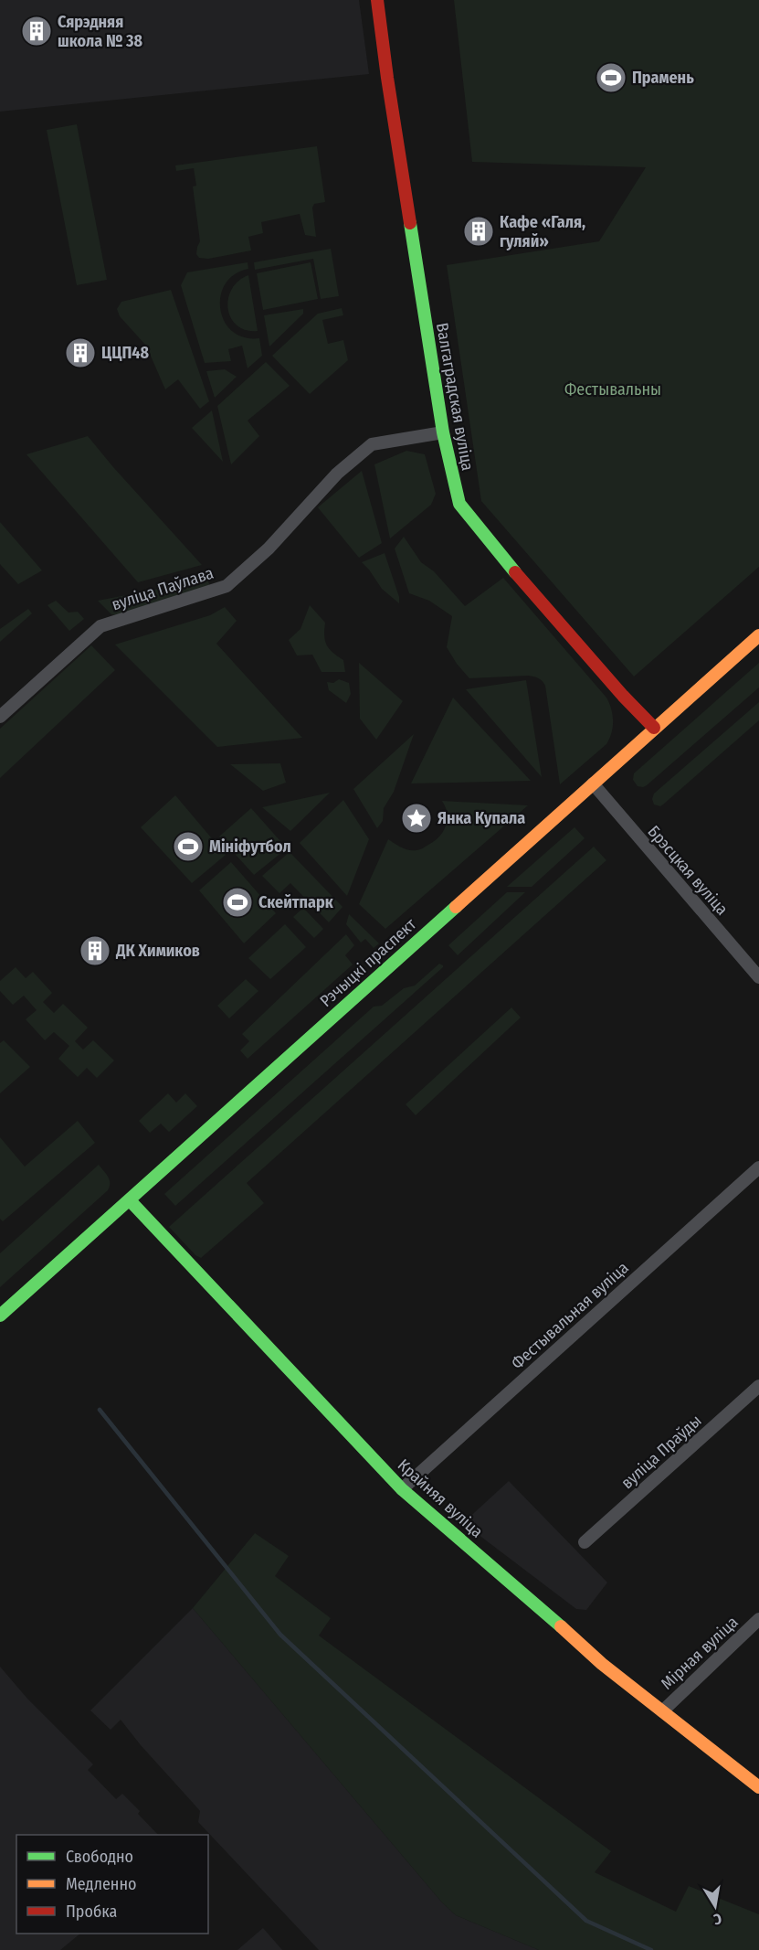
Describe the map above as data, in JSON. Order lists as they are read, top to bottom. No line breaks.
{"streets":{"street":["Валгаградская вуліца","вуліца Паўлава","Брэсцкая вуліца","Рэчыцкі праспект","Фестывальная вуліца","вуліца Праўды","Крайняя вуліца","Мірная вуліца"]},"crossings":[["Валгаградская вуліца","вуліца Паўлава"],["Валгаградская вуліца","Рэчыцкі праспект"],["Брэсцкая вуліца","Рэчыцкі праспект"],["Рэчыцкі праспект","Крайняя вуліца"],["Фестывальная вуліца","Крайняя вуліца"],["Крайняя вуліца","Мірная вуліца"]],"parks":["Фестывальны"],"places":{"building":["Сярэдняя школа № 38","Кафе «Галя, гуляй»","ЦЦП48","ДК Химиков"],"sports":["Прамень","Мініфутбол","Скейтпарк"],"place":["Янка Купала"]},"legend":["Свободно","Медленно","Пробка"],"north":"bottom"}
